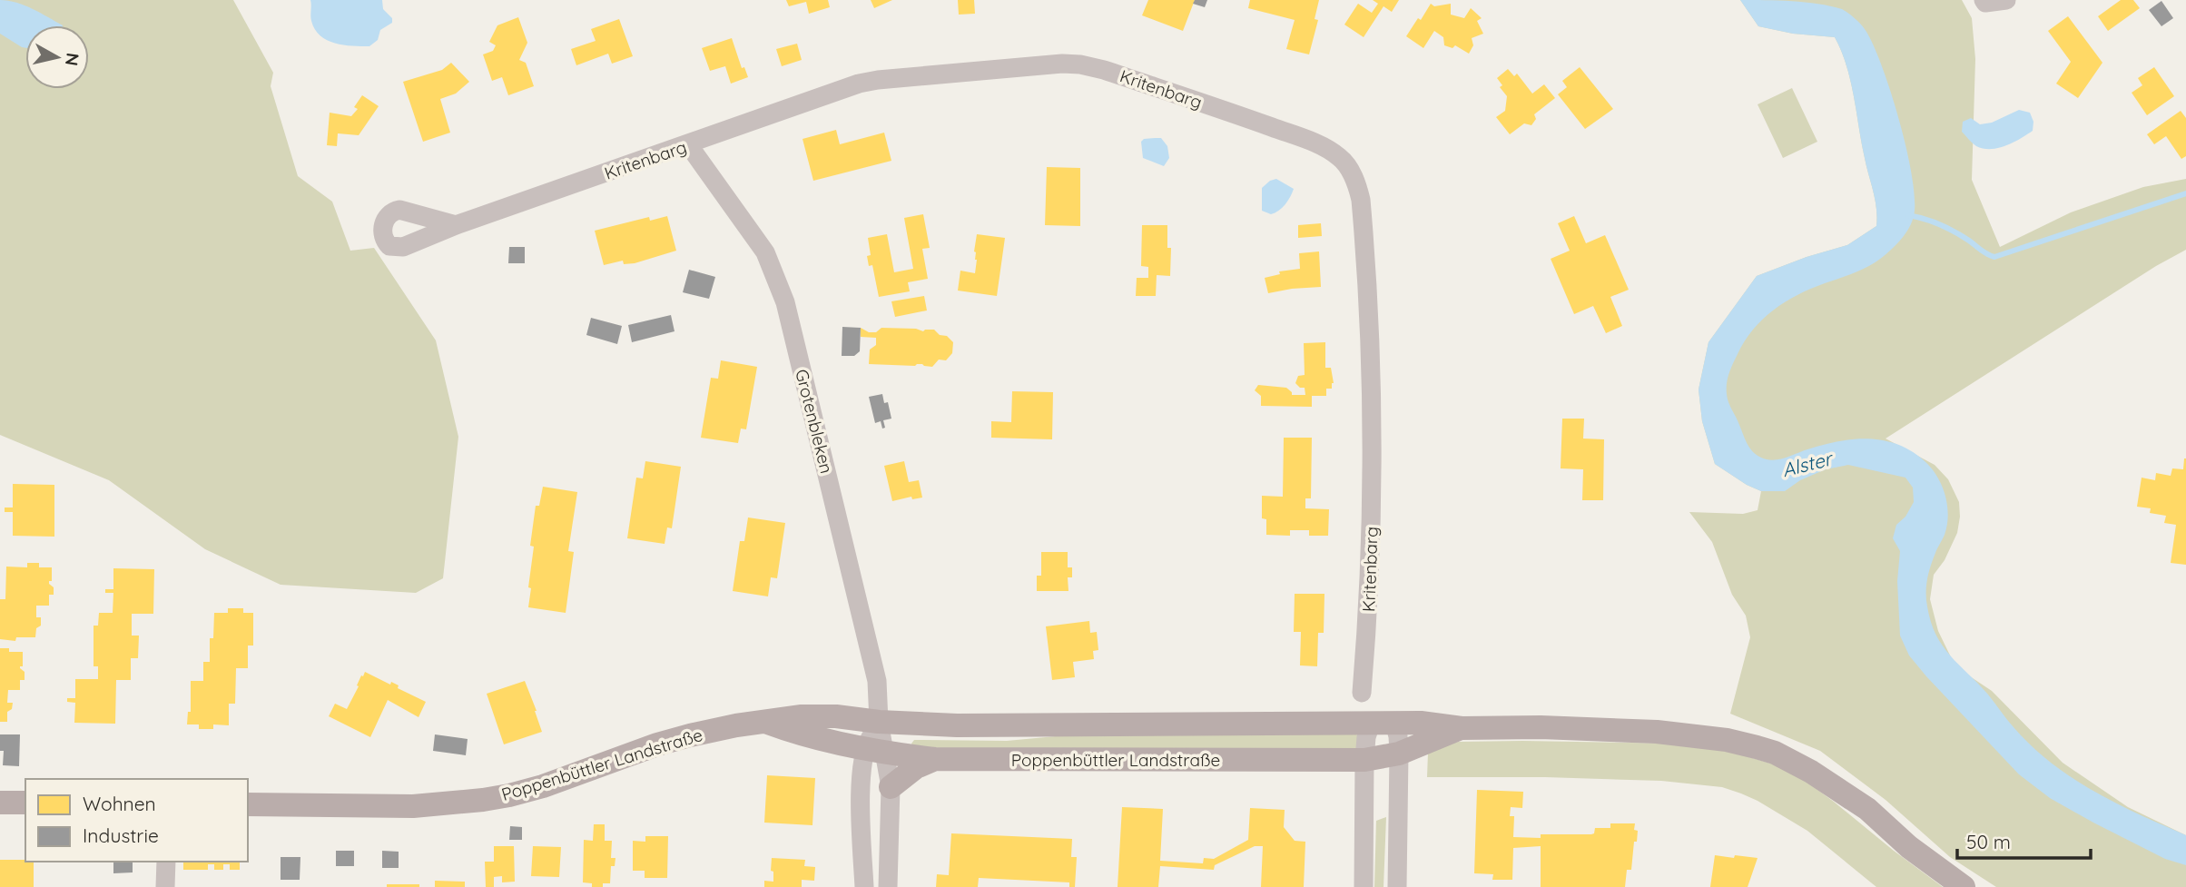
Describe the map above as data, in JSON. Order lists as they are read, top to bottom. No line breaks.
{"streets":{"main road":["Poppenbüttler Landstraße"],"street":["Kritenbarg","Grotenbleken"]},"crossings":[["Kritenbarg","Grotenbleken"],["Grotenbleken","Poppenbüttler Landstraße"]],"water":["Alster"],"legend":["Wohnen","Industrie"],"scale_bar":"50 m","north":"right"}
